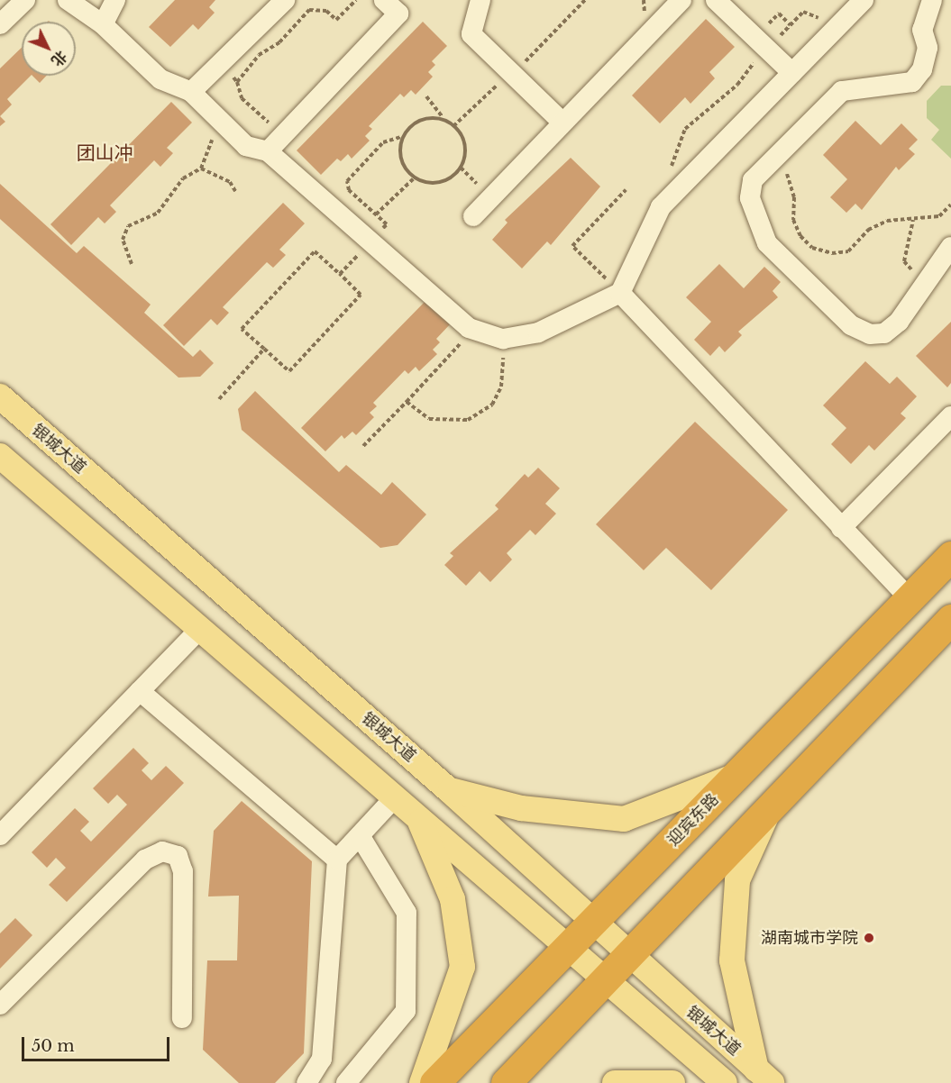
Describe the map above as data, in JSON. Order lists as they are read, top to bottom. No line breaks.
{"streets":{"highway":["迎宾东路"],"main road":["银城大道"]},"crossings":[["银城大道","迎宾东路"]],"districts":["团山冲"],"places":["湖南城市学院"],"scale_bar":"50 m","north":"bottom right"}
